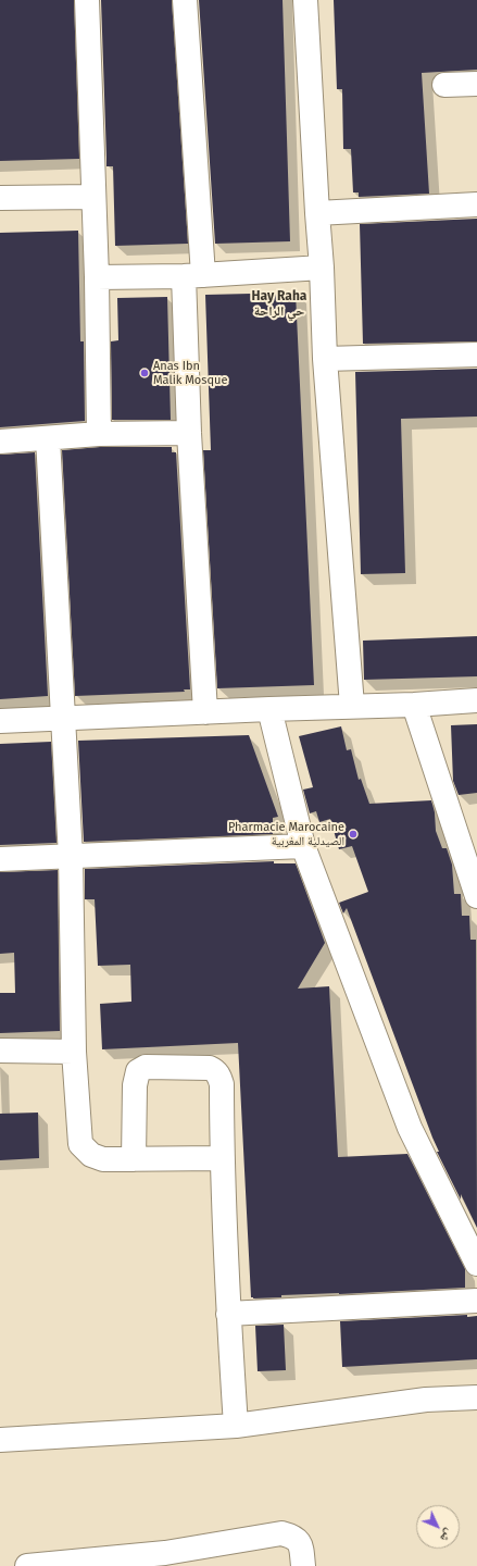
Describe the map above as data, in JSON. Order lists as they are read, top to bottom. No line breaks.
{"districts":["Hay Raha حي الراحة"],"places":["Anas Ibn Malik Mosque","Pharmacie Marocaine الصيدلية المغربية"],"north":"bottom right"}
